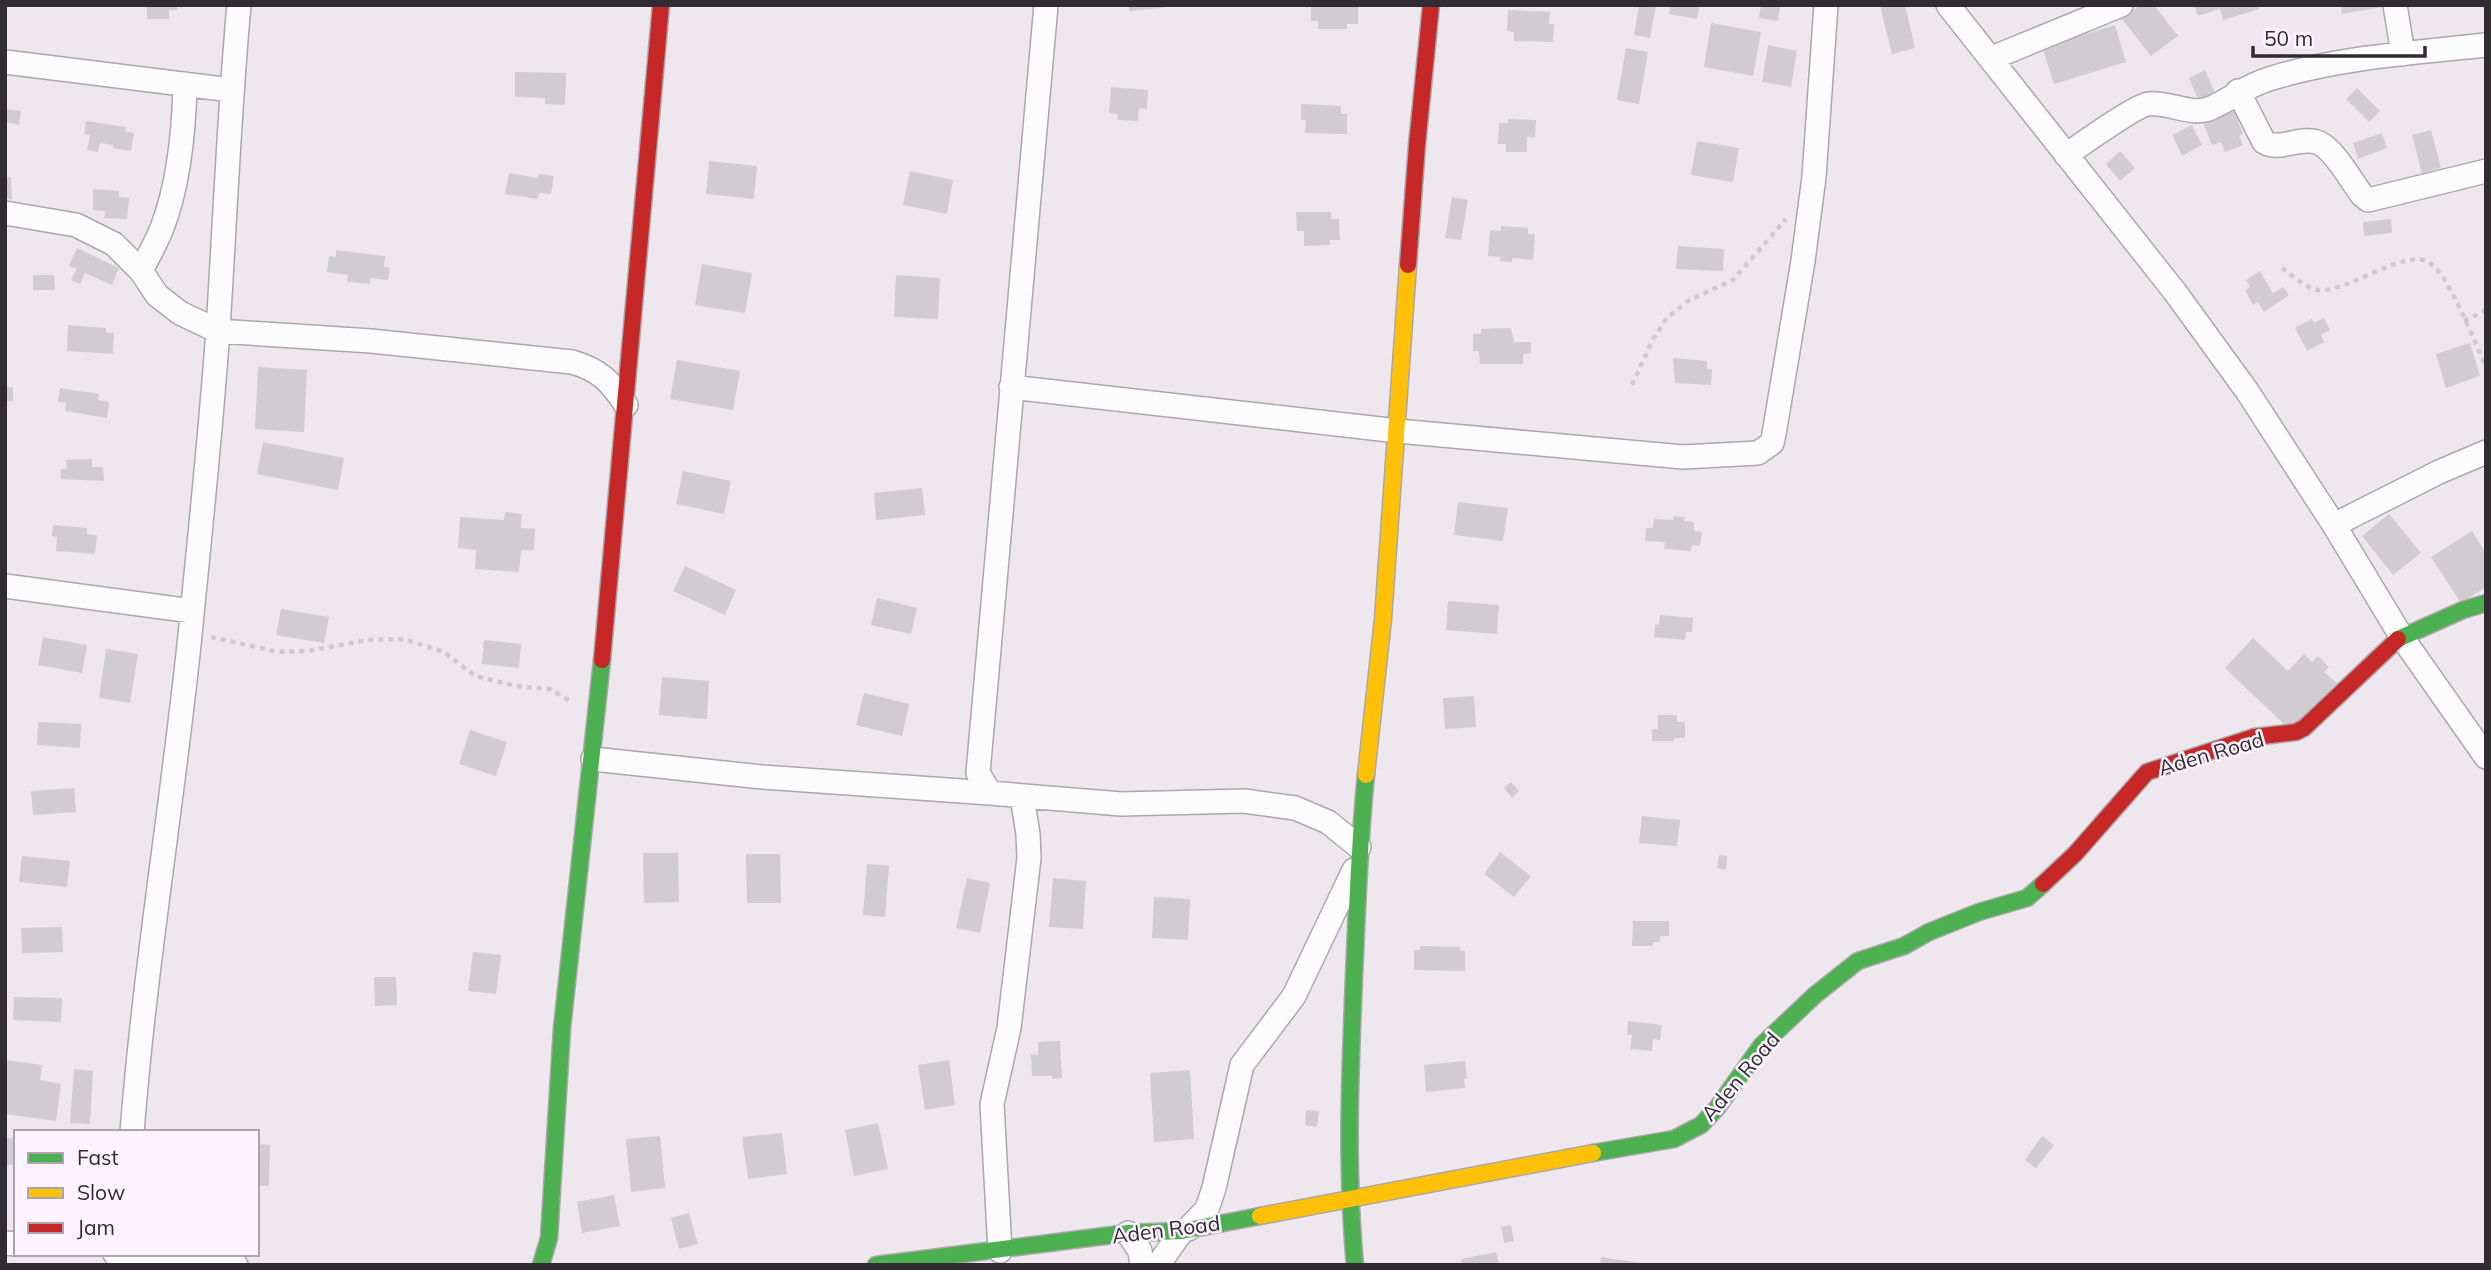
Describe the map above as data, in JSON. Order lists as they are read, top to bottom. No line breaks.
{"streets":{"street":["Aden Road"]},"legend":["Fast","Slow","Jam"],"scale_bar":"50 m"}
